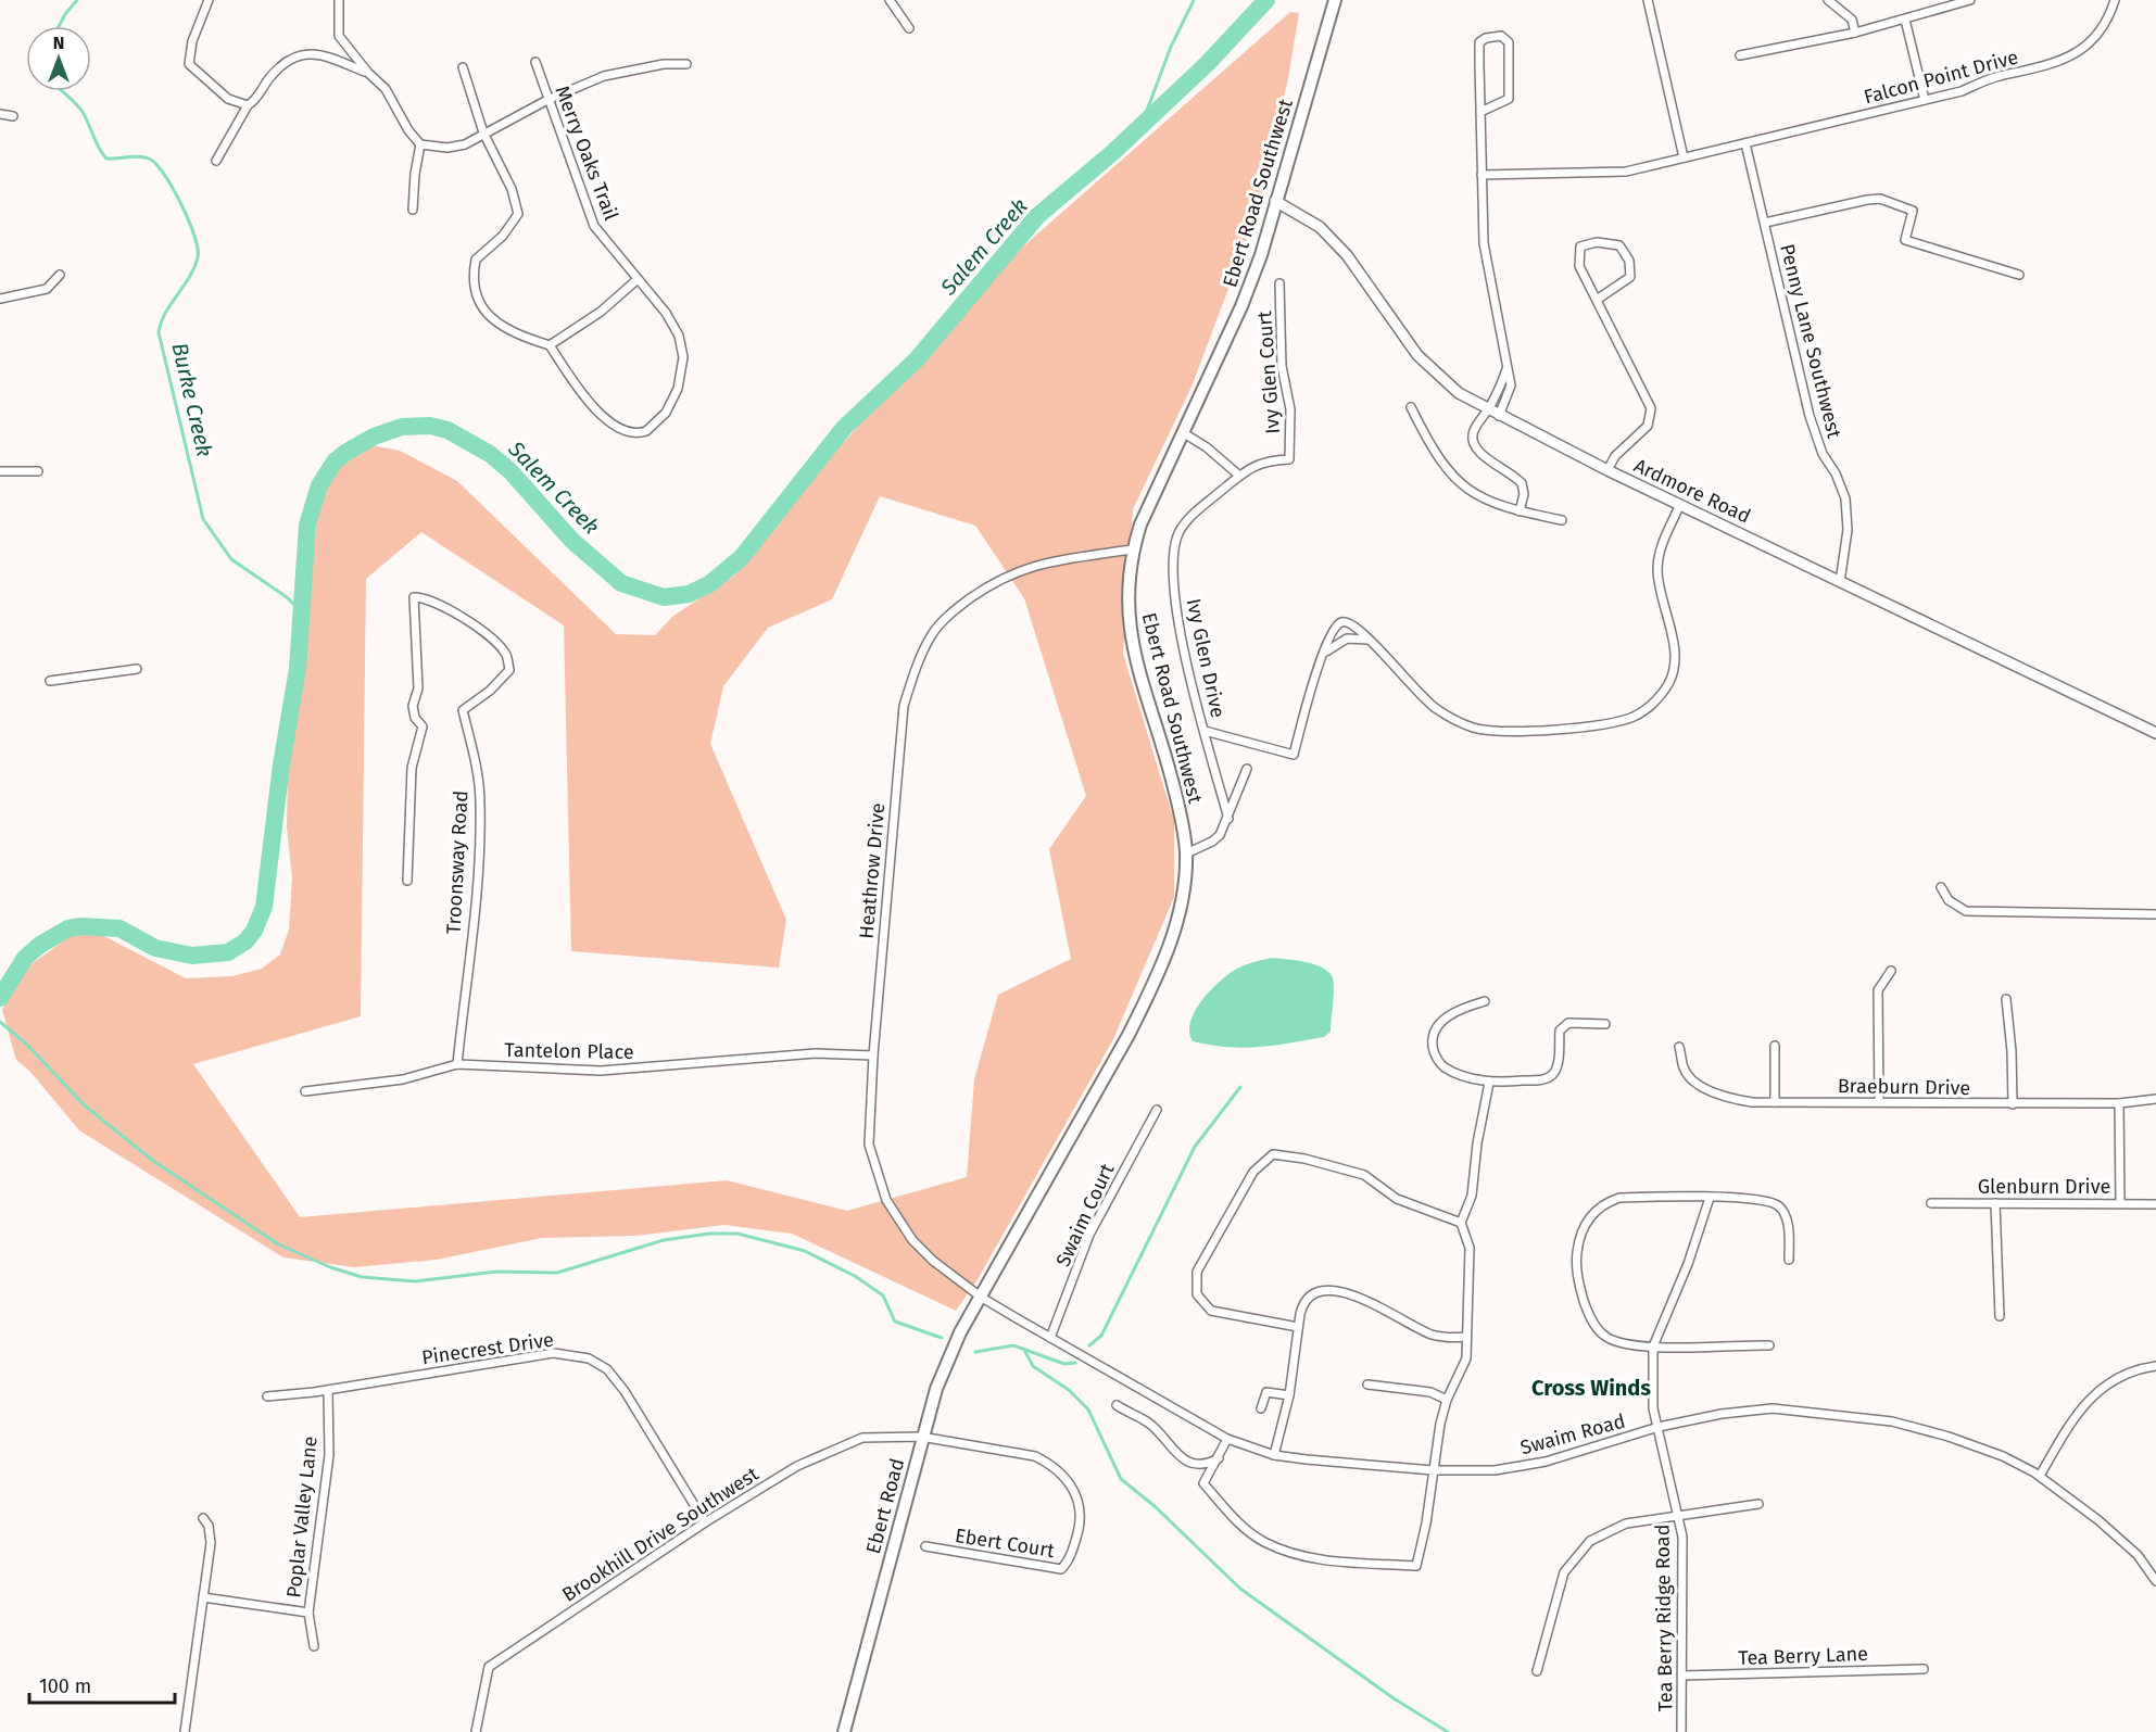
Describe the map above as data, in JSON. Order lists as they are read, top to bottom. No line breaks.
{"streets":{"main road":["Ebert Road Southwest","Ebert Road"],"street":["Falcon Point Drive","Merry Oaks Trail","Penny Lane Southwest","Ivy Glen Court","Ardmore Road","Ivy Glen Drive","Troonsway Road","Heathrow Drive","Tantelon Place","Braeburn Drive","Glenburn Drive","Swaim Court","Pinecrest Drive","Swaim Road","Poplar Valley Lane","Brookhill Drive Southwest","Ebert Court","Tea Berry Ridge Road","Tea Berry Lane"]},"crossings":[["Falcon Point Drive","Penny Lane Southwest"],["Ebert Road Southwest","Ardmore Road"],["Ebert Road Southwest","Heathrow Drive"],["Ebert Road Southwest","Ebert Road"],["Penny Lane Southwest","Ardmore Road"],["Ivy Glen Court","Ivy Glen Drive"],["Troonsway Road","Tantelon Place"],["Heathrow Drive","Tantelon Place"],["Heathrow Drive","Swaim Road"],["Heathrow Drive","Ebert Road"],["Swaim Court","Swaim Road"],["Pinecrest Drive","Poplar Valley Lane"],["Pinecrest Drive","Brookhill Drive Southwest"],["Swaim Road","Tea Berry Ridge Road"],["Ebert Road","Brookhill Drive Southwest"],["Ebert Road","Ebert Court"],["Brookhill Drive Southwest","Ebert Court"],["Tea Berry Ridge Road","Tea Berry Lane"]],"districts":["Cross Winds"],"water":["Salem Creek","Burke Creek"],"scale_bar":"100 m","north":"top"}
